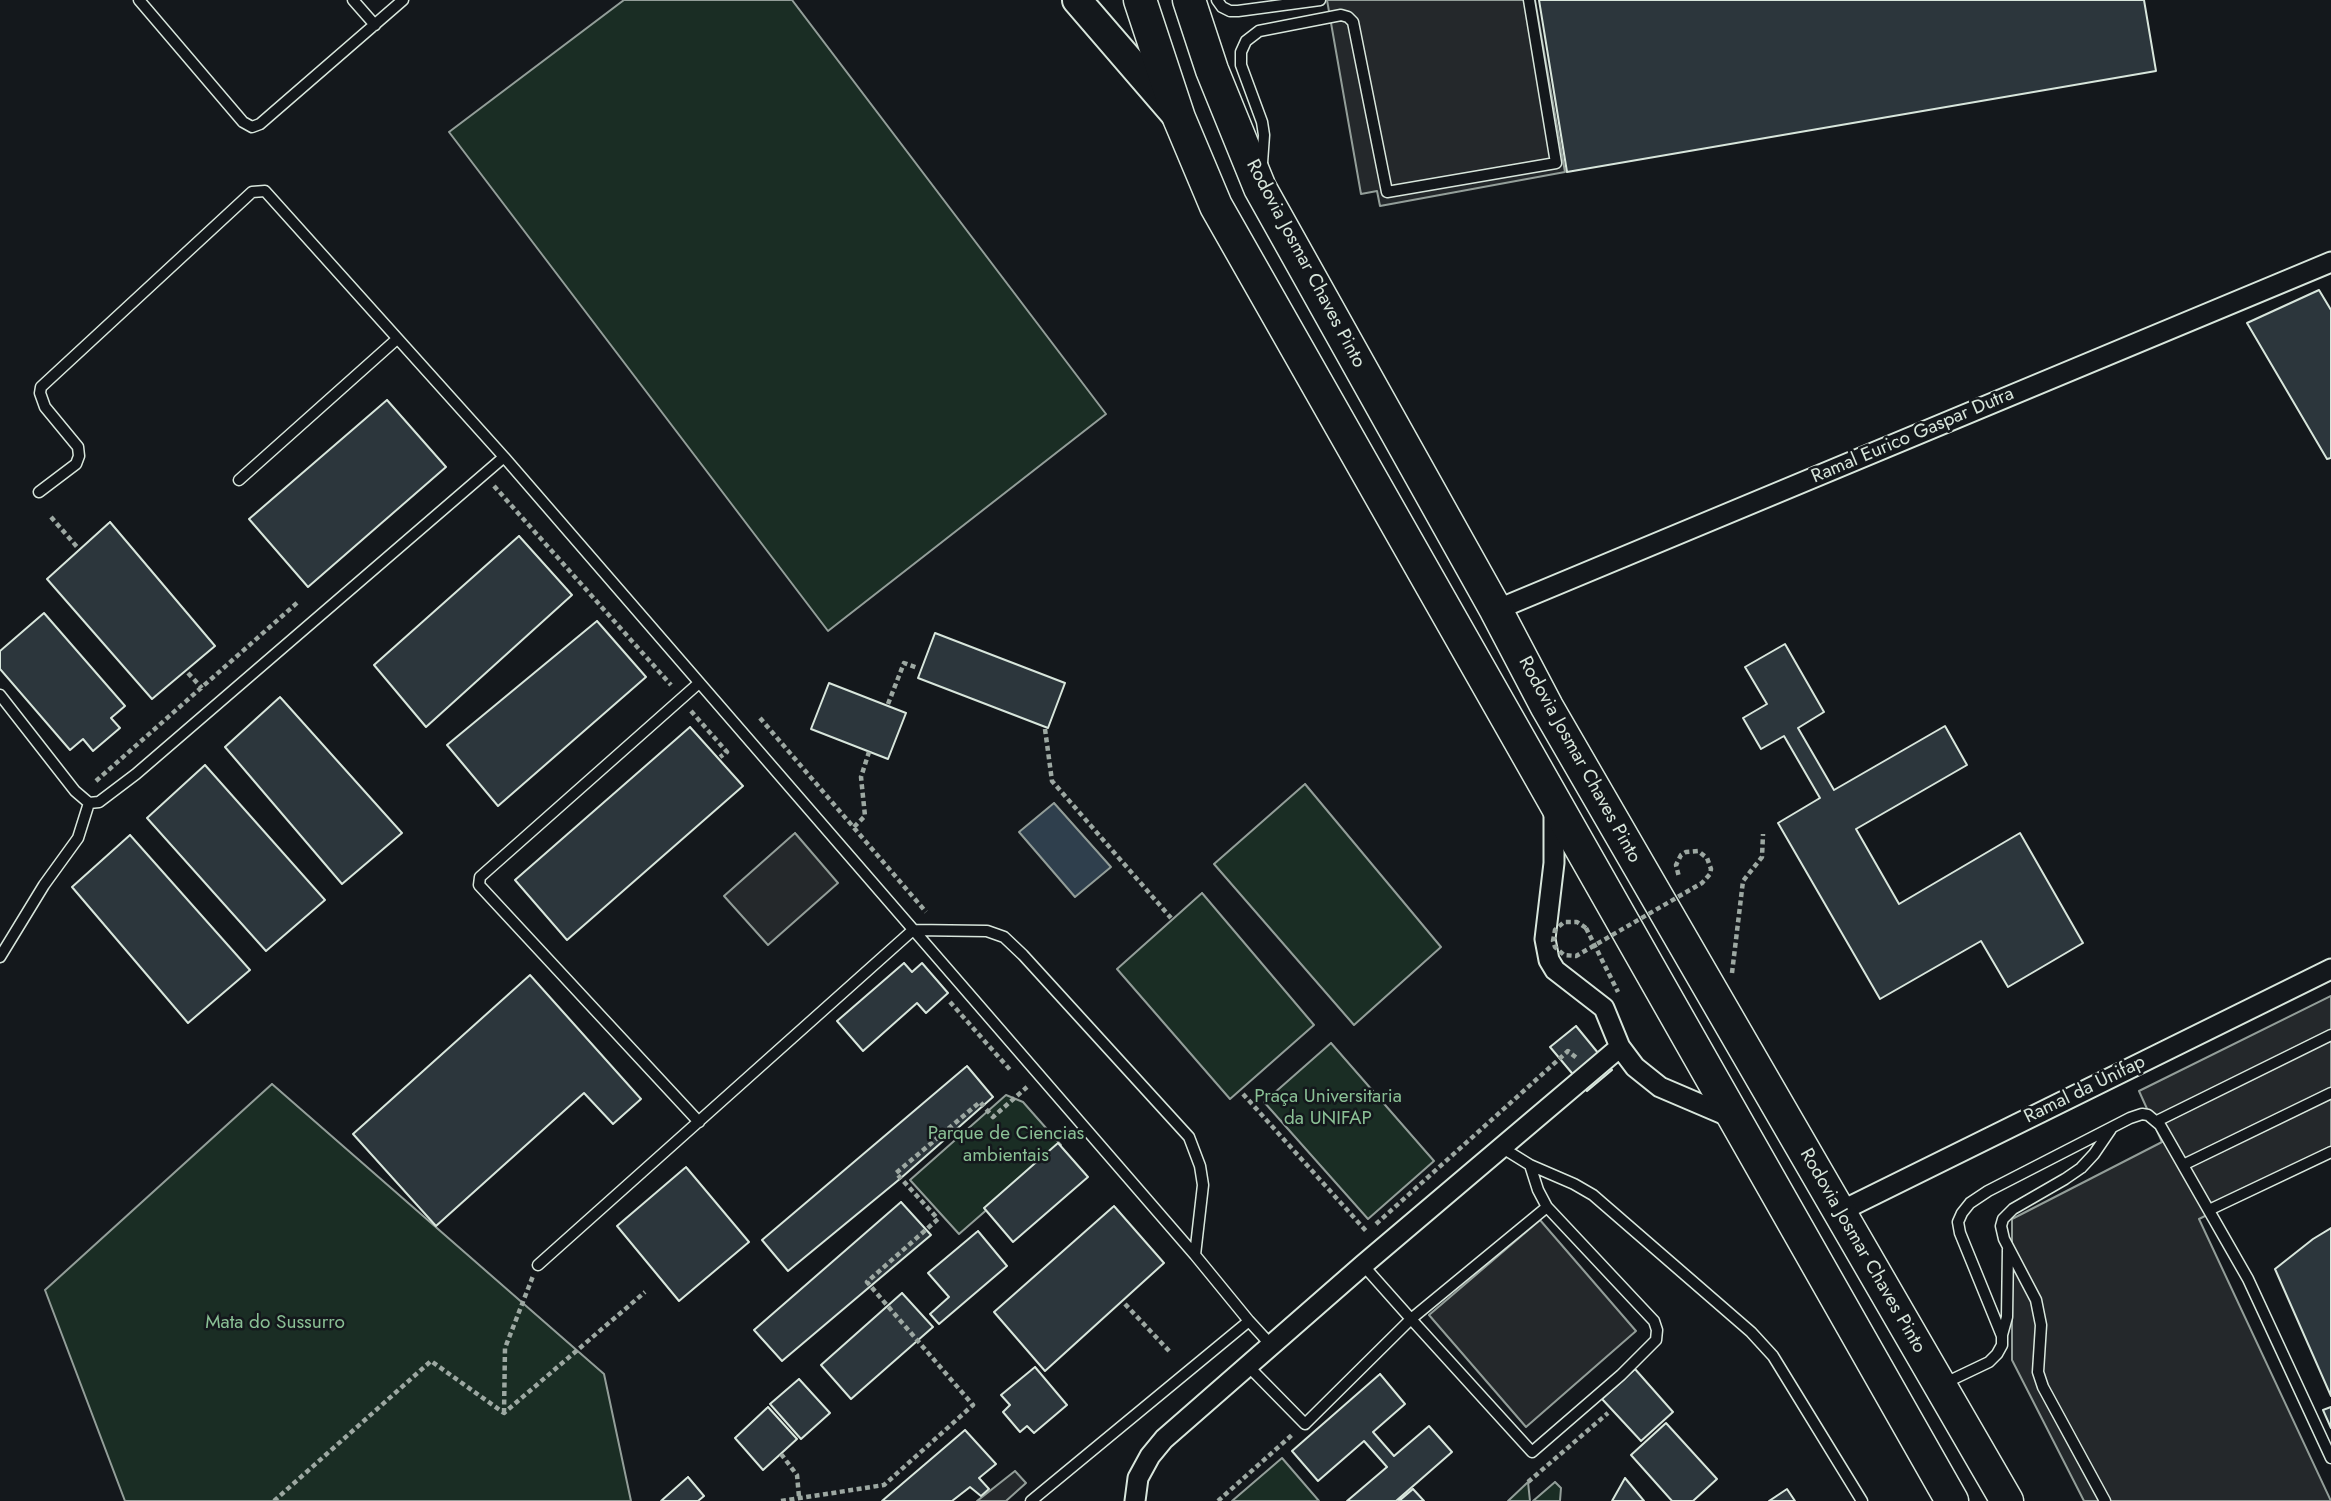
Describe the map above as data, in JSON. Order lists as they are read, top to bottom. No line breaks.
{"streets":{"main road":["Rodovia Josmar Chaves Pinto"],"street":["Ramal Eurico Gaspar Dutra","Ramal da Unifap"]},"crossings":[["Rodovia Josmar Chaves Pinto","Ramal Eurico Gaspar Dutra"],["Rodovia Josmar Chaves Pinto","Ramal da Unifap"]],"parks":["Praça Universitaria da UNIFAP","Parque de Ciencias ambientais","Mata do Sussurro"]}
